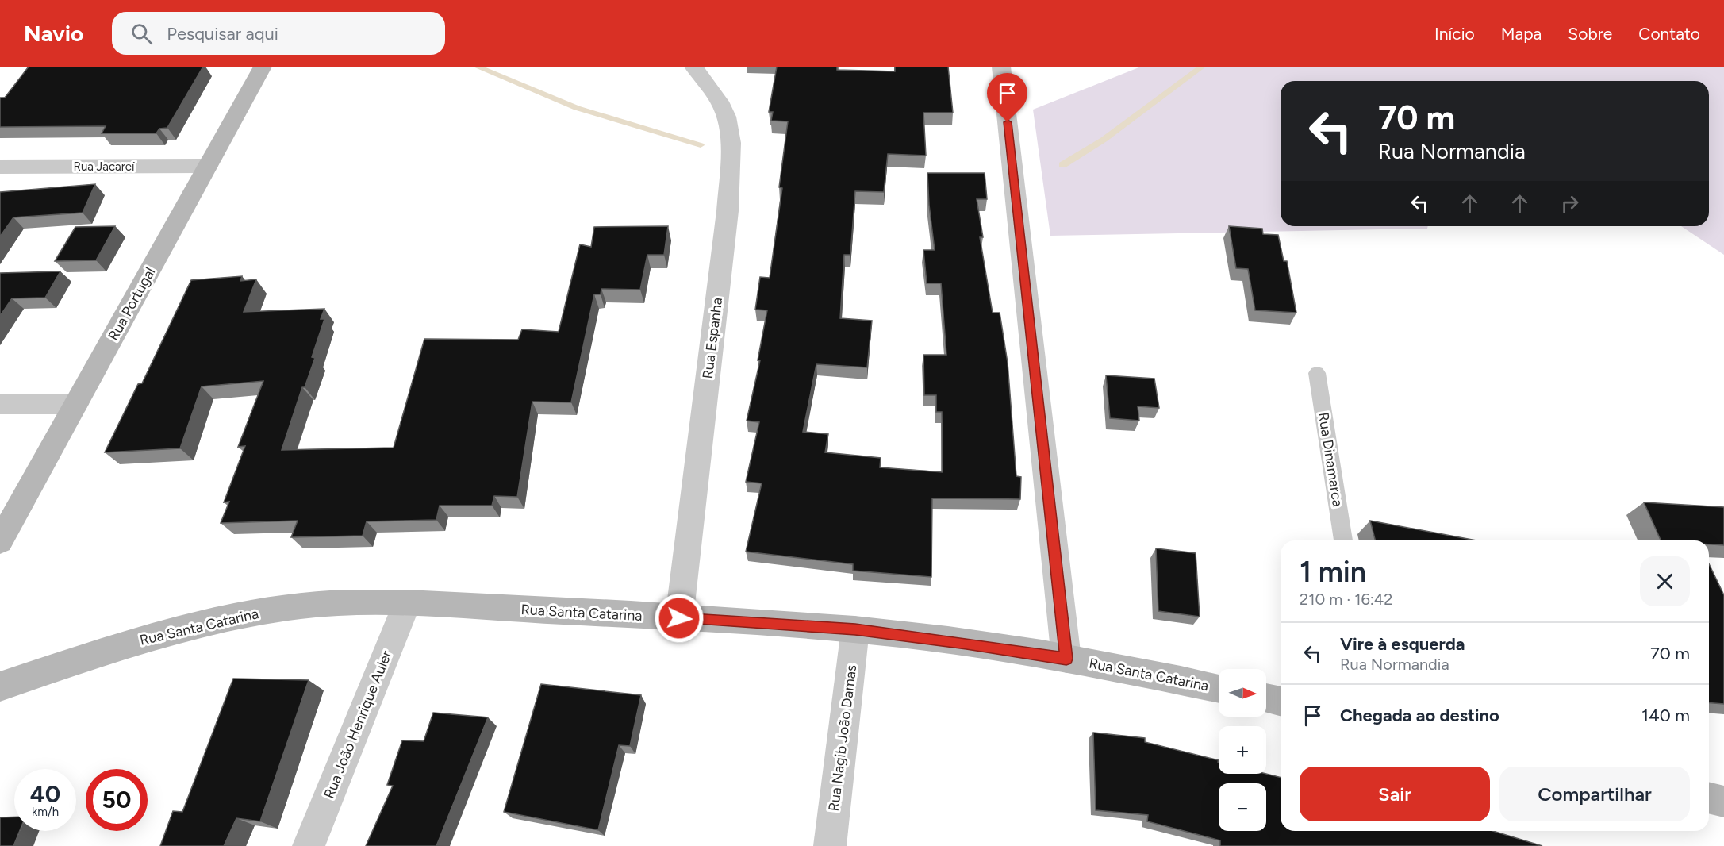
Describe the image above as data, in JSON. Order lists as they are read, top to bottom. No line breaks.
{"streets":{"main road":["Rua Portugal","Rua Santa Catarina"],"street":["Rua Jacareí","Rua Espanha","Rua João Henrique Auler","Rua Nagib João Damas"],"lane":["Rua Dinamarca"]},"crossings":[["Rua Jacareí","Rua Portugal"],["Rua Espanha","Rua Santa Catarina"],["Rua Santa Catarina","Rua João Henrique Auler"],["Rua Santa Catarina","Rua Nagib João Damas"]],"north":"right","page":{"header":"Navio","search":"Pesquisar aqui","nav":["Início","Mapa","Sobre","Contato"],"turn":["70 m","Rua Normandia"],"heading":["1 min","210 m · 16:42"],"list":[{"name":"Vire à esquerda","note":"Rua Normandia","value":"70 m"},{"name":"Chegada ao destino","value":"140 m"}],"map_buttons":["+","−"],"buttons":["Sair","Compartilhar"],"speed":"40 km/h","limit":"50"}}
